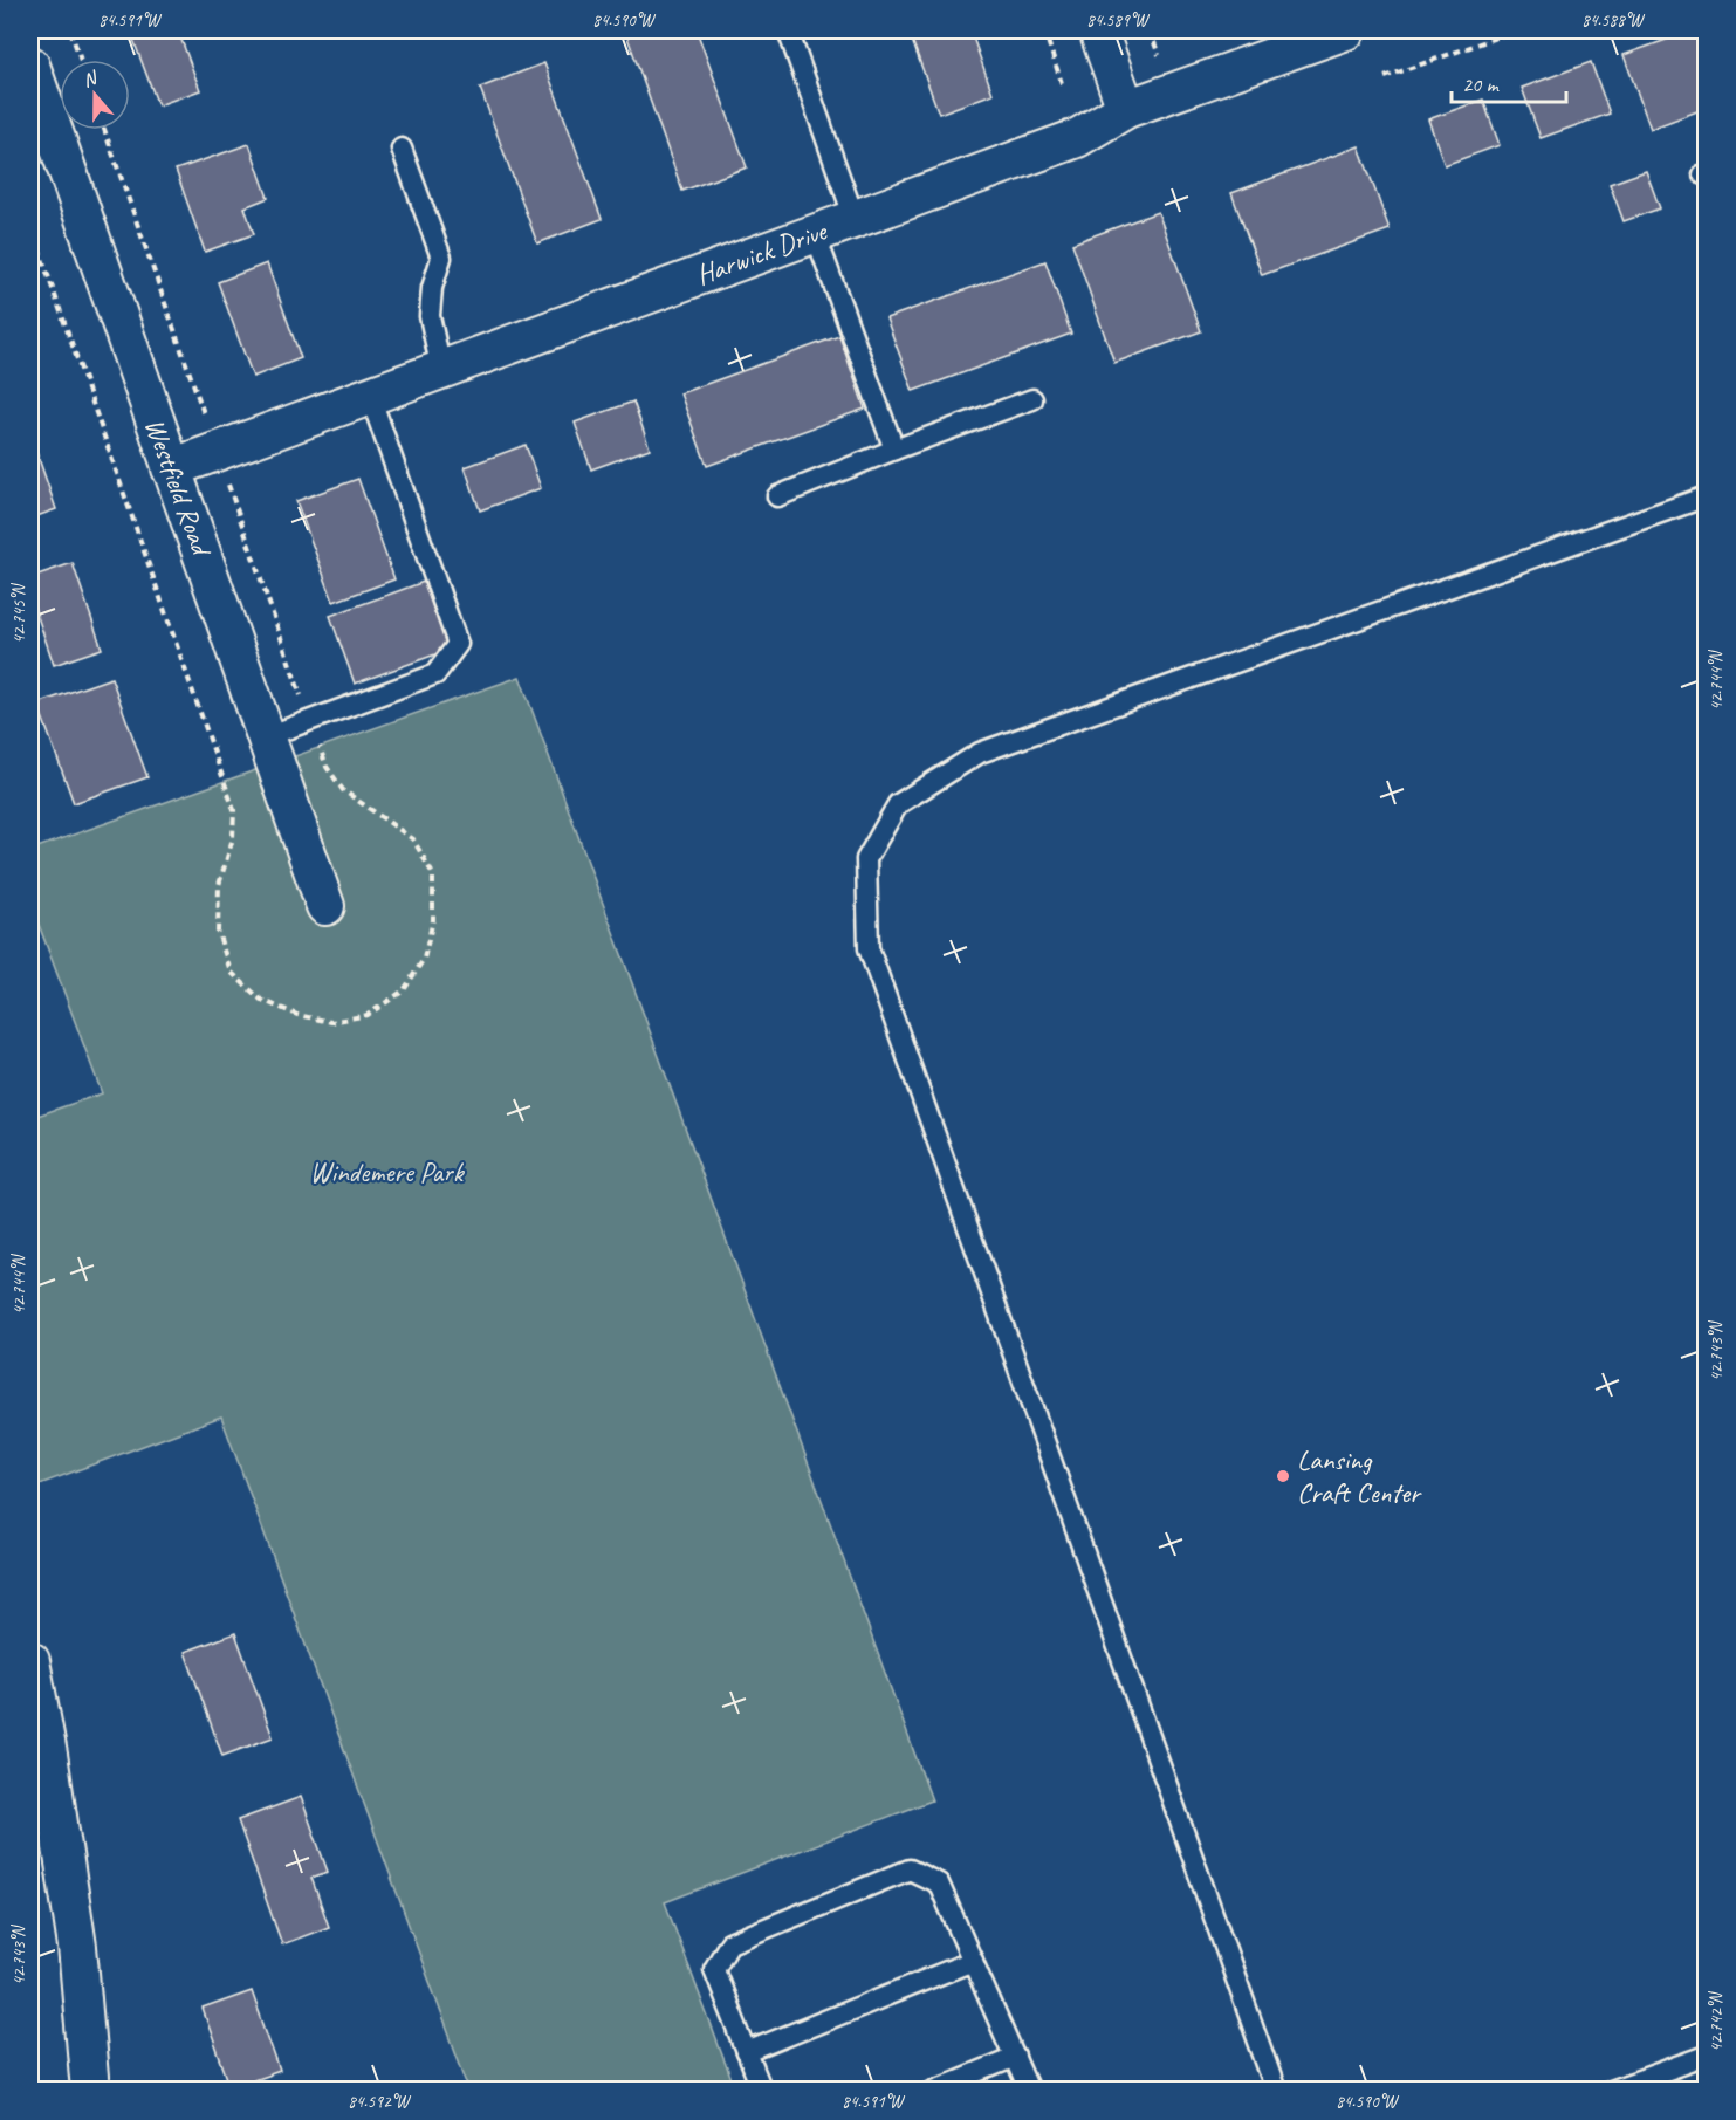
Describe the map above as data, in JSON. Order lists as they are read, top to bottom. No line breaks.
{"streets":{"street":["Harwick Drive","Westfield Road"]},"crossings":[["Harwick Drive","Westfield Road"]],"parks":["Windemere Park"],"places":["Lansing Craft Center"],"scale_bar":"20 m","north":"top","coordinates":["84.591°W","84.590°W","84.589°W","84.588°W","42.745°N","42.744°N","42.743°N","42.742°N","84.592°W"]}
